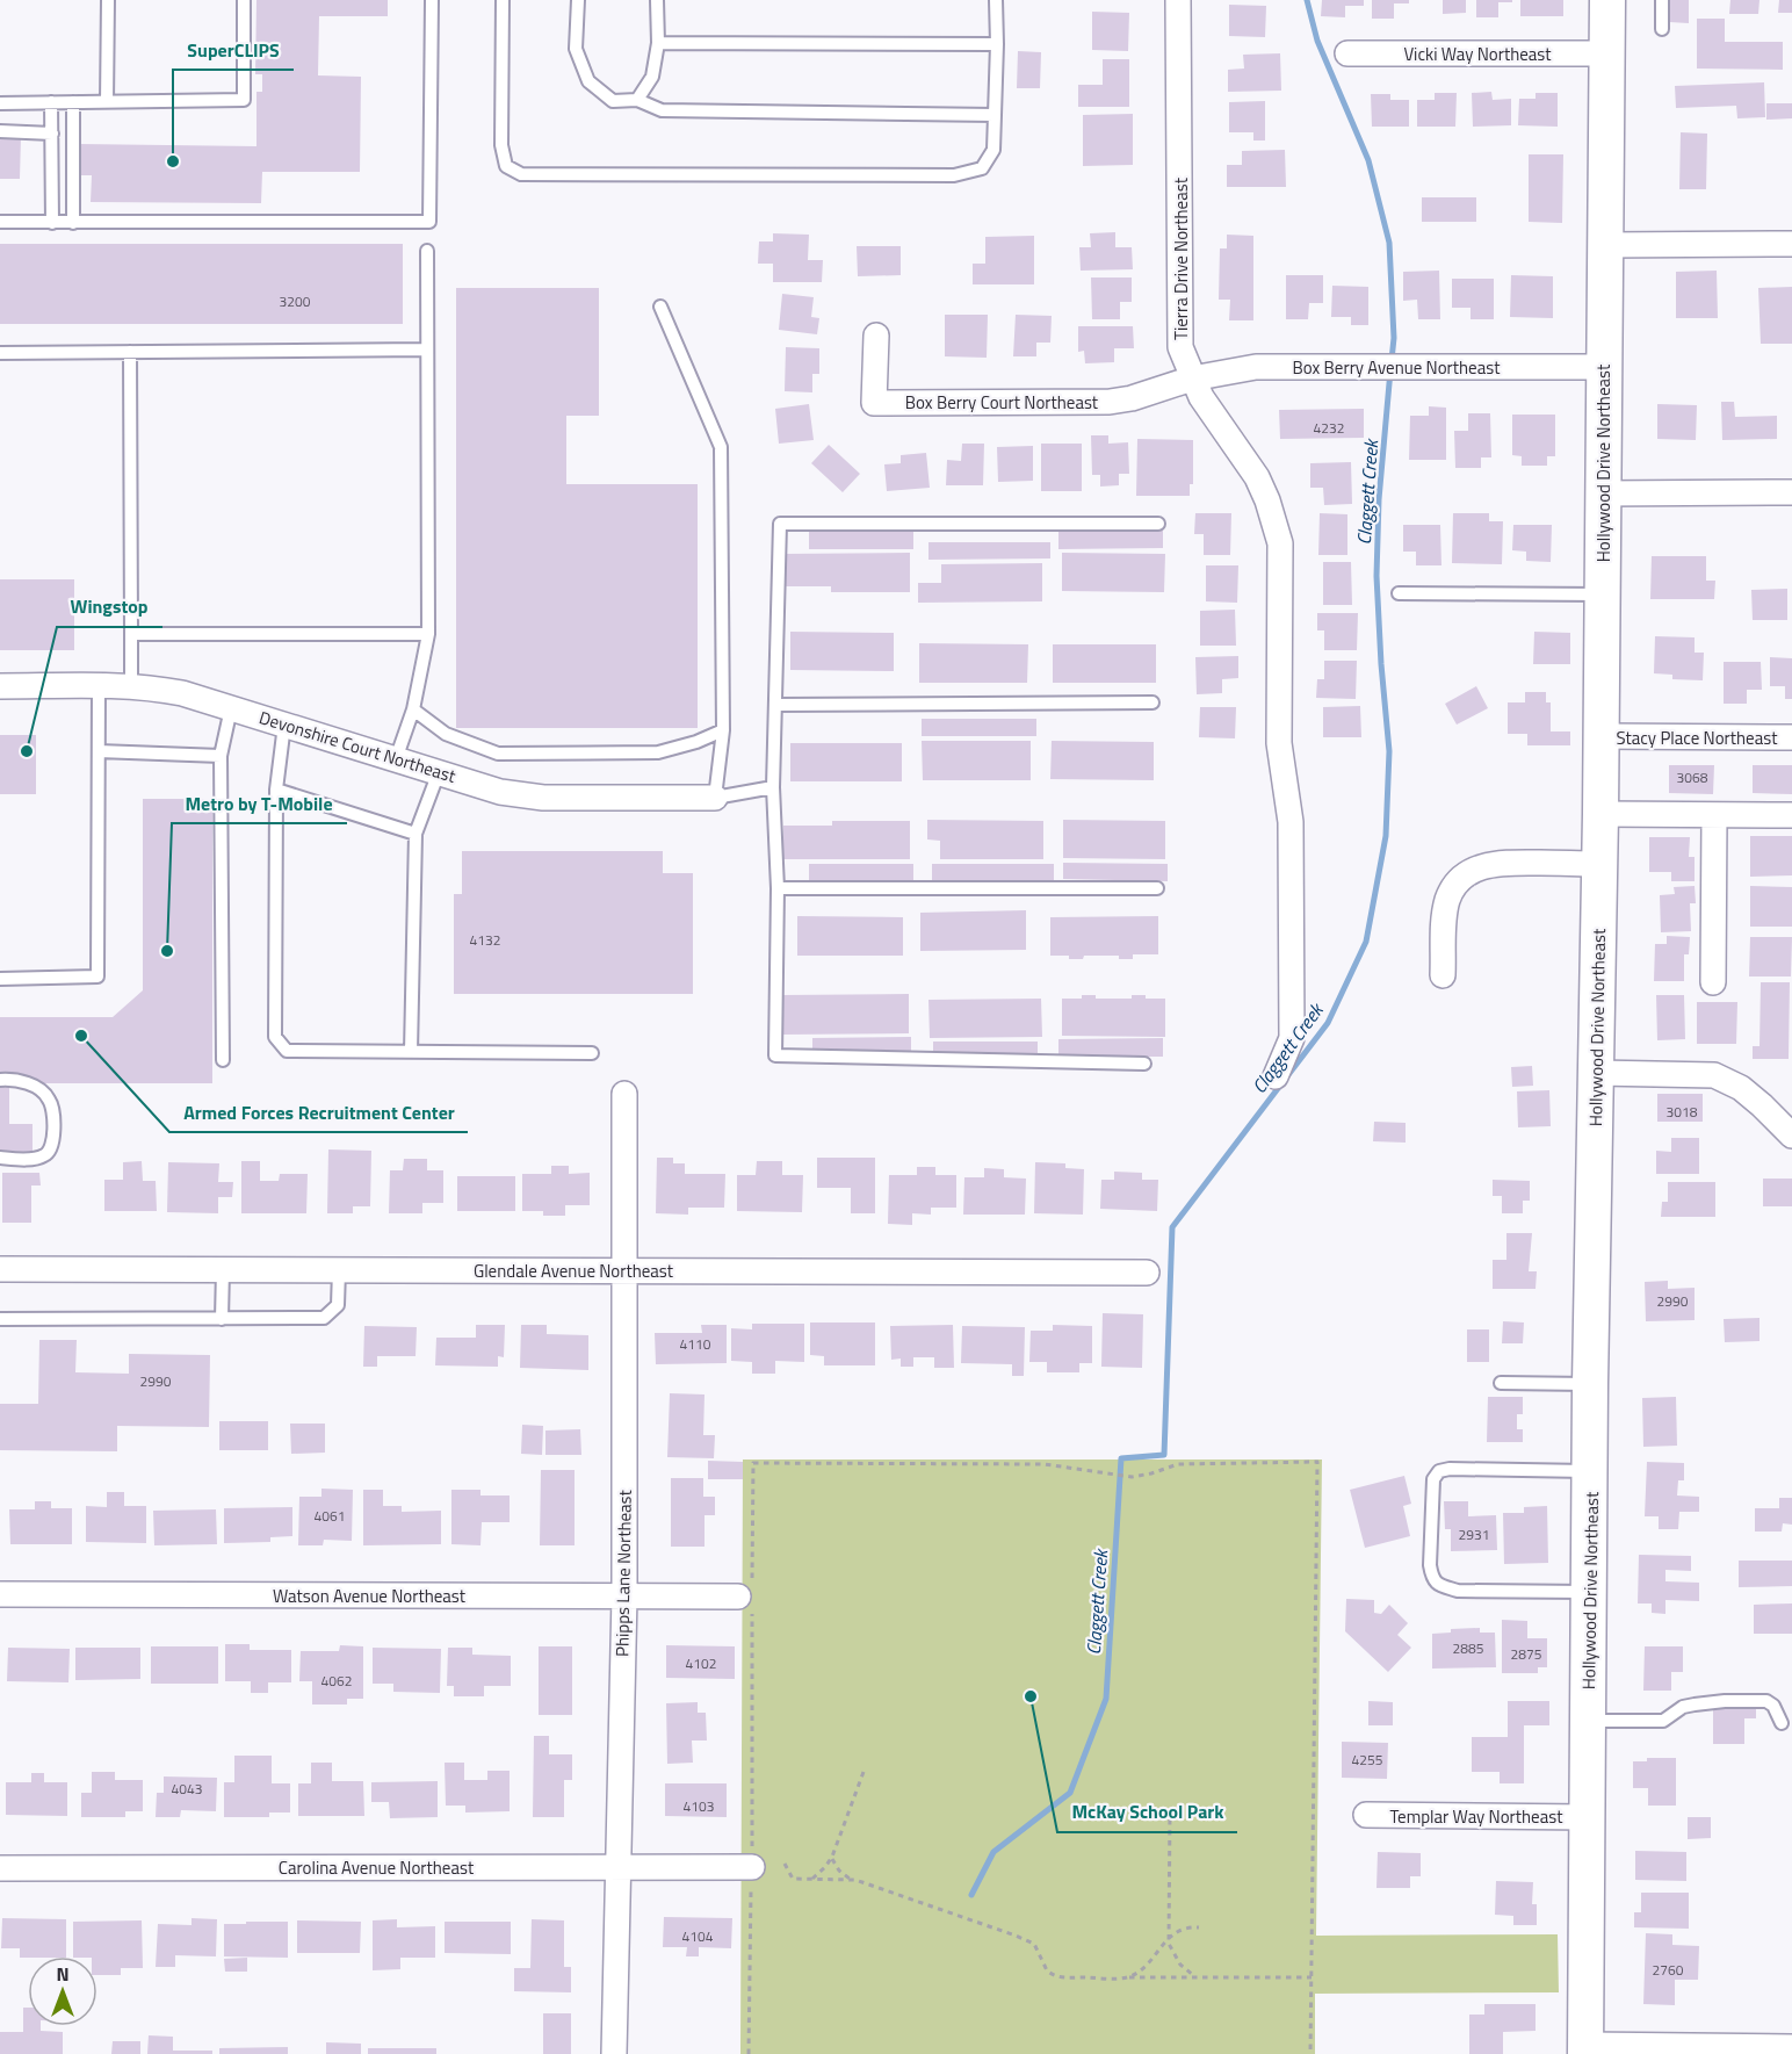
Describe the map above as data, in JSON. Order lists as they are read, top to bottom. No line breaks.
{"streets":{"street":["Vicki Way Northeast","Tierra Drive Northeast","Box Berry Avenue Northeast","Box Berry Court Northeast","Hollywood Drive Northeast","Stacy Place Northeast","Devonshire Court Northeast","Glendale Avenue Northeast","Phipps Lane Northeast","Watson Avenue Northeast","Templar Way Northeast","Carolina Avenue Northeast"]},"crossings":[["Vicki Way Northeast","Hollywood Drive Northeast"],["Tierra Drive Northeast","Box Berry Avenue Northeast"],["Tierra Drive Northeast","Box Berry Court Northeast"],["Box Berry Avenue Northeast","Box Berry Court Northeast"],["Box Berry Avenue Northeast","Hollywood Drive Northeast"],["Hollywood Drive Northeast","Stacy Place Northeast"],["Hollywood Drive Northeast","Templar Way Northeast"],["Glendale Avenue Northeast","Phipps Lane Northeast"],["Phipps Lane Northeast","Watson Avenue Northeast"],["Phipps Lane Northeast","Carolina Avenue Northeast"]],"water":["Claggett Creek"],"places":["SuperCLIPS","Wingstop","Metro by T-Mobile","Armed Forces Recruitment Center","McKay School Park"],"house_numbers":["3200","4232","3068","4132","3018","2990","4110","2990","4061","2931","2885","2875","4102","4062","4255","4043","4103","4104","2760"],"north":"top"}
